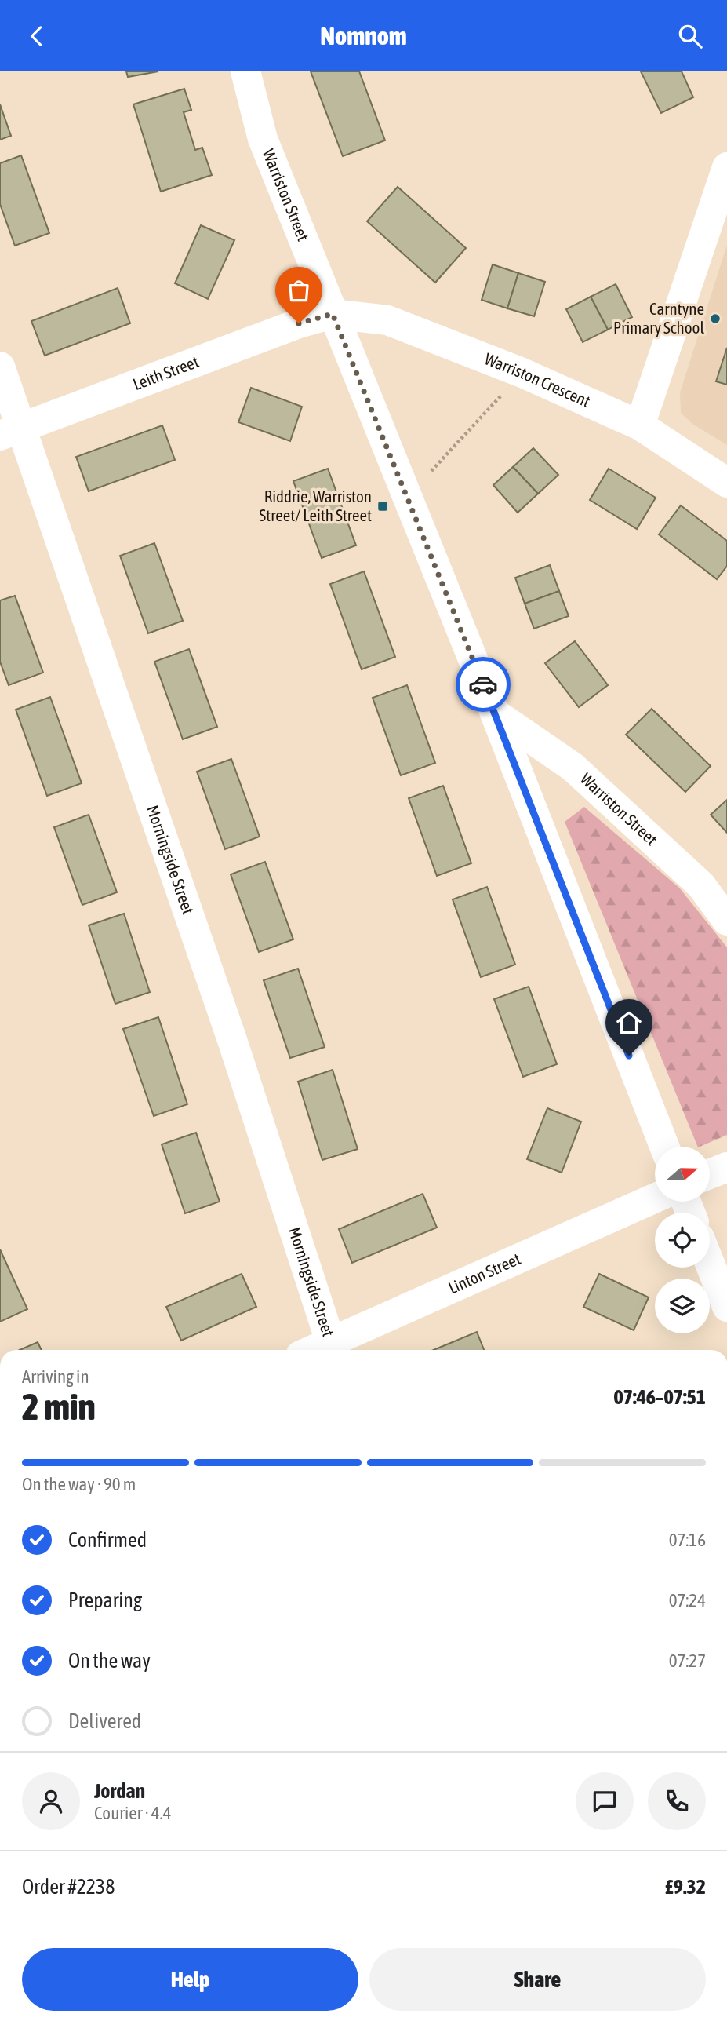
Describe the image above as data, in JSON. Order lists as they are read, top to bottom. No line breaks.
{"streets":{"street":["Warriston Street","Leith Street","Warriston Crescent","Morningside Street","Linton Street"]},"crossings":[["Warriston Street","Leith Street"],["Warriston Street","Warriston Crescent"],["Leith Street","Warriston Crescent"],["Leith Street","Morningside Street"],["Morningside Street","Linton Street"]],"places":{"other":["Carntyne Primary School"],"transit":["Riddrie, Warriston Street/ Leith Street"]},"north":"right","page":{"header":"Nomnom","heading":["2 min","Arriving in","07:46–07:51"],"panel":["Jordan","Courier · 4.4","Order #2238","£9.32"],"bar":"On the way · 90 m","list":[["Confirmed","07:16"],["Preparing","07:24"],["On the way","07:27"],"Delivered"],"buttons":["Help","Share"]}}
